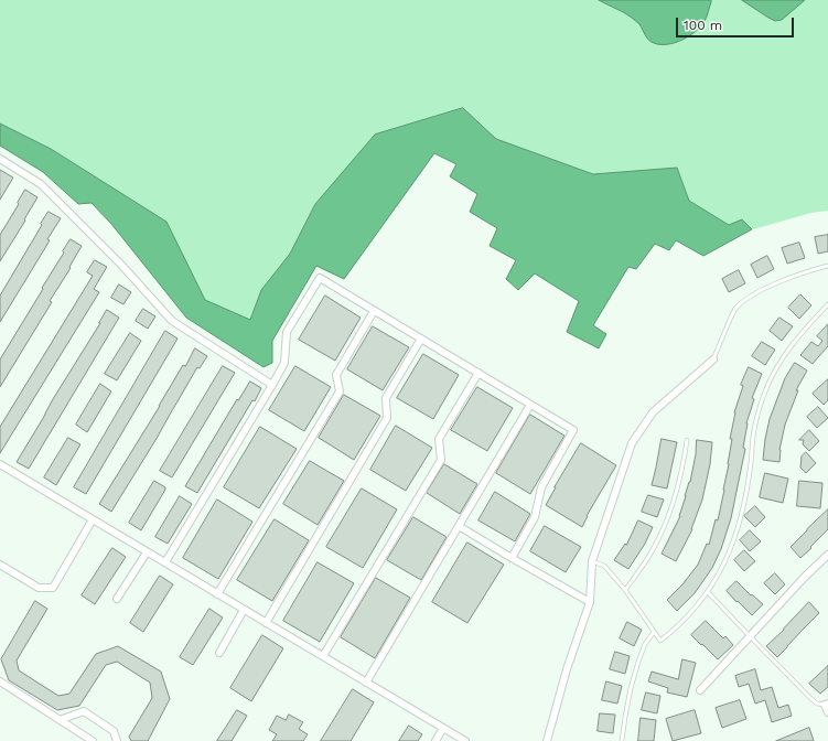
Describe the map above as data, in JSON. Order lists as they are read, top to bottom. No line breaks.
{"scale_bar":"100 m"}
